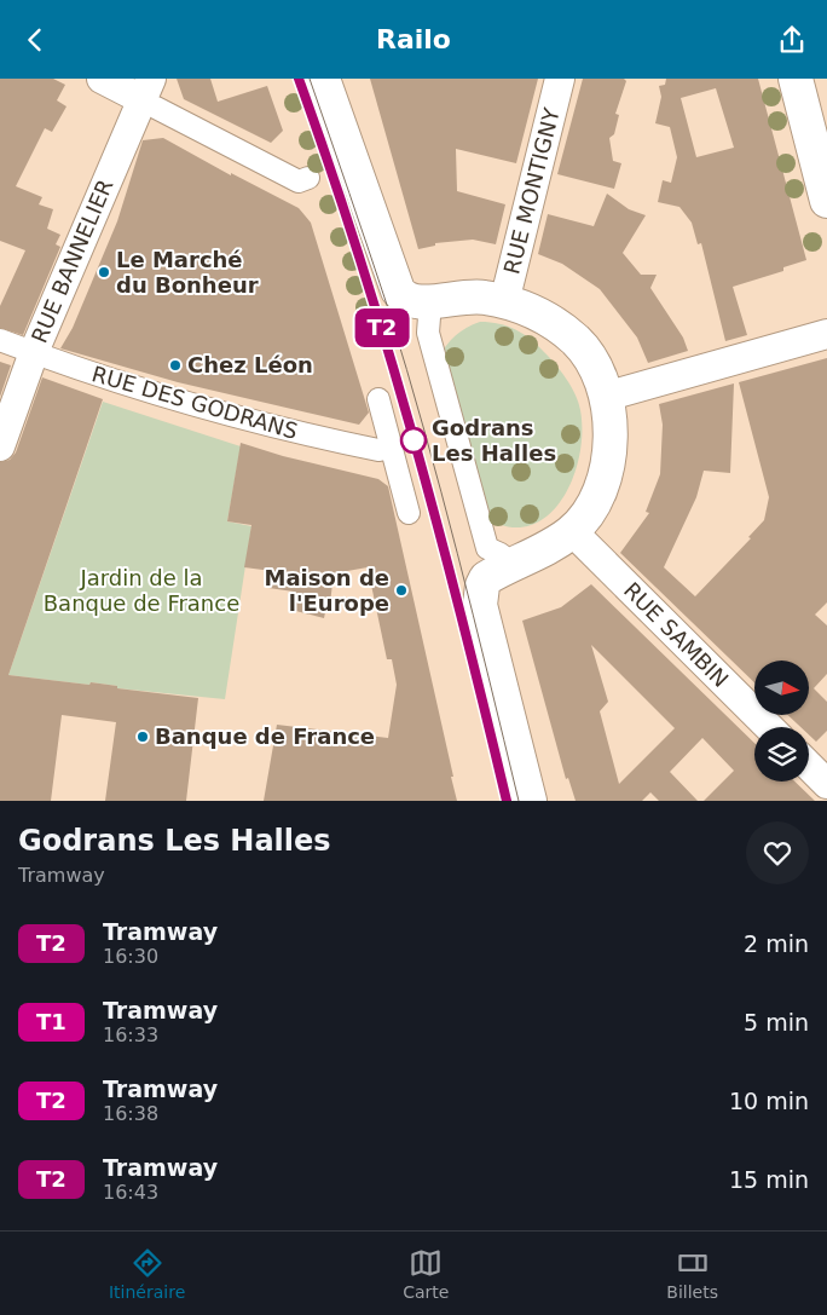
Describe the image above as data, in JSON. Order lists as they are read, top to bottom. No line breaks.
{"streets":{"street":["RUE MONTIGNY","RUE BANNELIER","RUE DES GODRANS","RUE SAMBIN"]},"crossings":[["RUE BANNELIER","RUE DES GODRANS"]],"parks":["Jardin de la Banque de France"],"places":["Le Marché du Bonheur","Chez Léon","Godrans Les Halles","Maison de l'Europe","Banque de France"],"lines":["tram line T2"],"north":"right","page":{"header":"Railo","on_map":"T2","heading":["Godrans Les Halles","Tramway"],"list":[{"mark":"T2","name":"Tramway","note":"16:30","value":"2 min"},{"mark":"T1","name":"Tramway","note":"16:33","value":"5 min"},{"mark":"T2","name":"Tramway","note":"16:38","value":"10 min"},{"mark":"T2","name":"Tramway","note":"16:43","value":"15 min"}],"tabs":["Itinéraire","Carte","Billets"]}}
